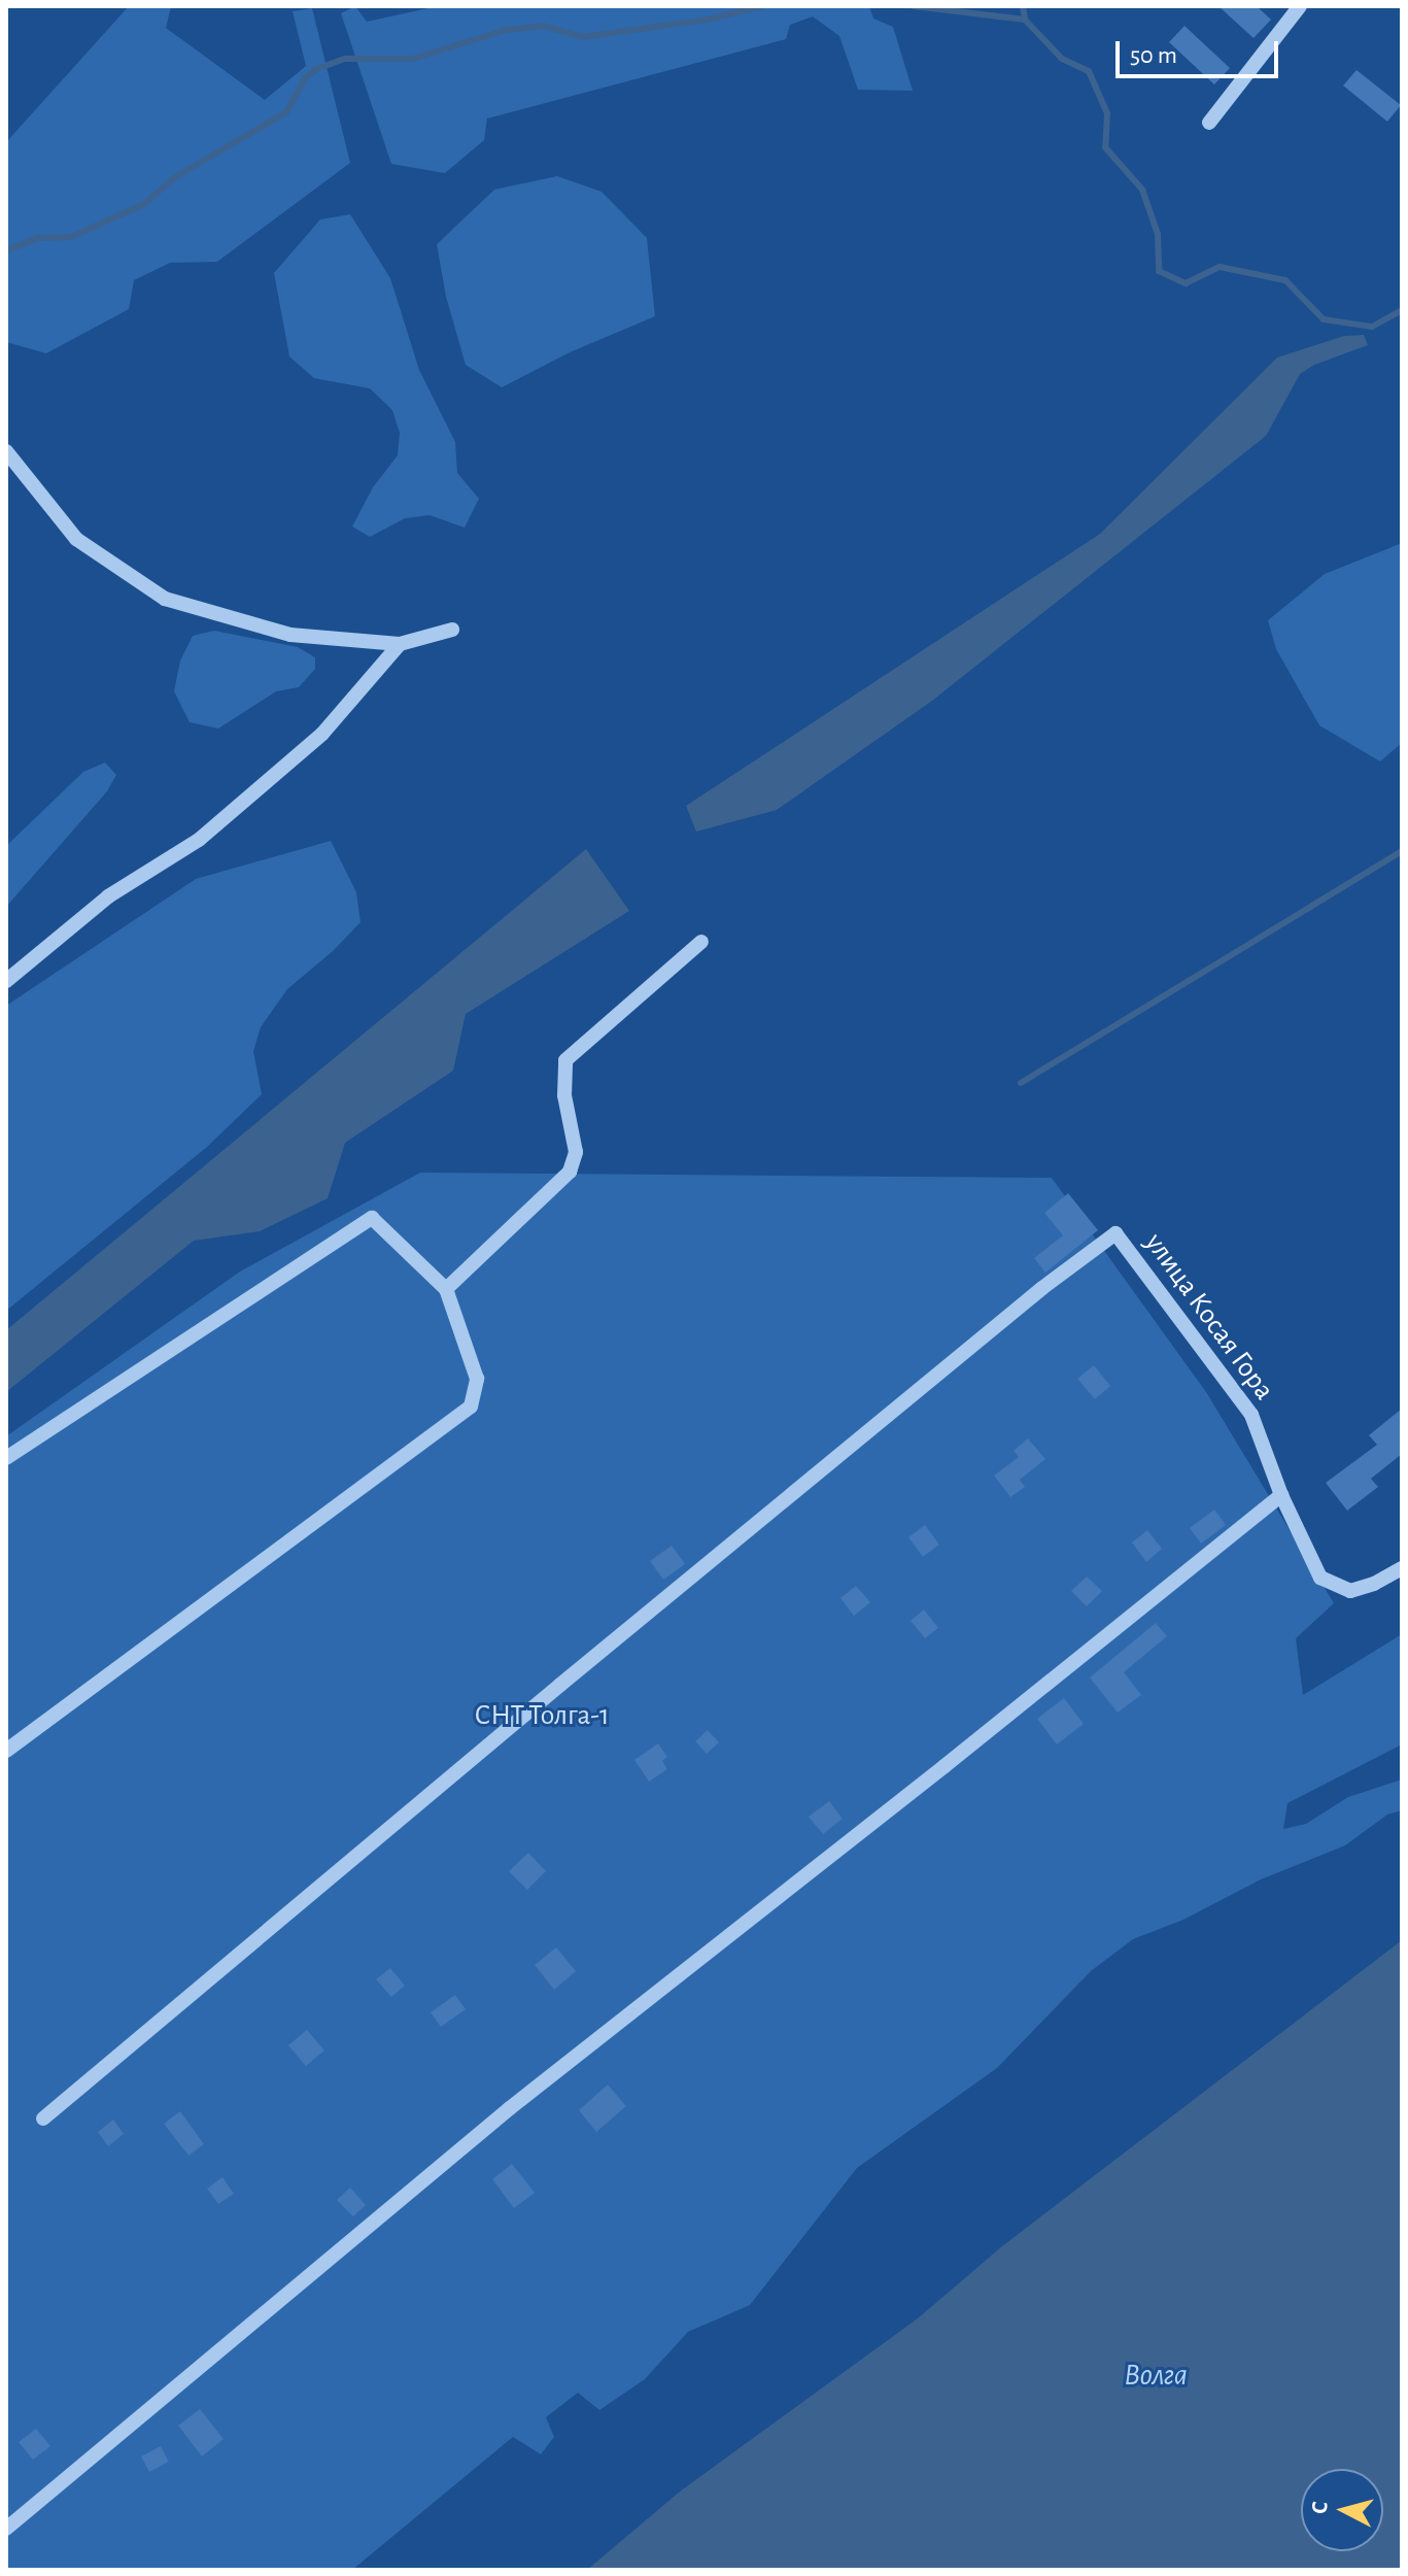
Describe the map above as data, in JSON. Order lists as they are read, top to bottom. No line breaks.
{"streets":{"street":["улица Косая Гора"]},"water":["Волга"],"parks":["СНТ Толга-1"],"scale_bar":"50 m","north":"left"}
